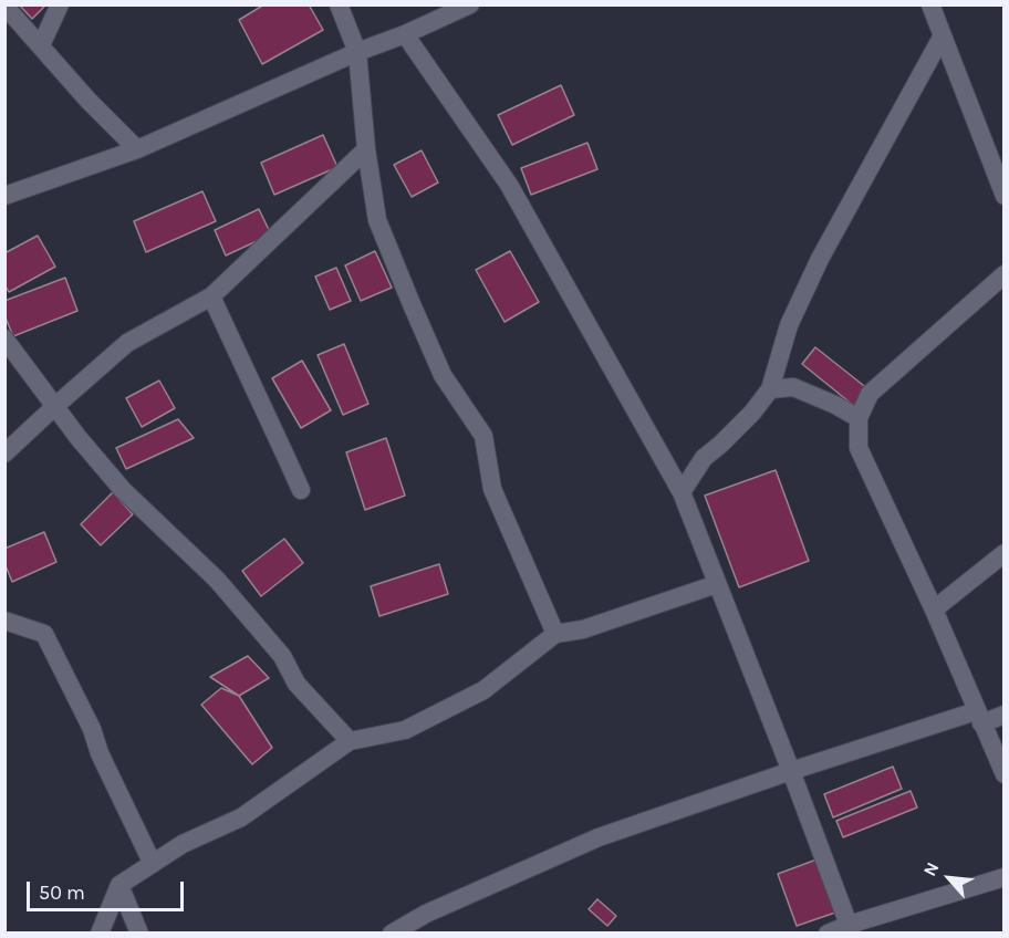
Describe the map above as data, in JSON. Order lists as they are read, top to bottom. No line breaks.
{"scale_bar":"50 m","north":"top left"}
